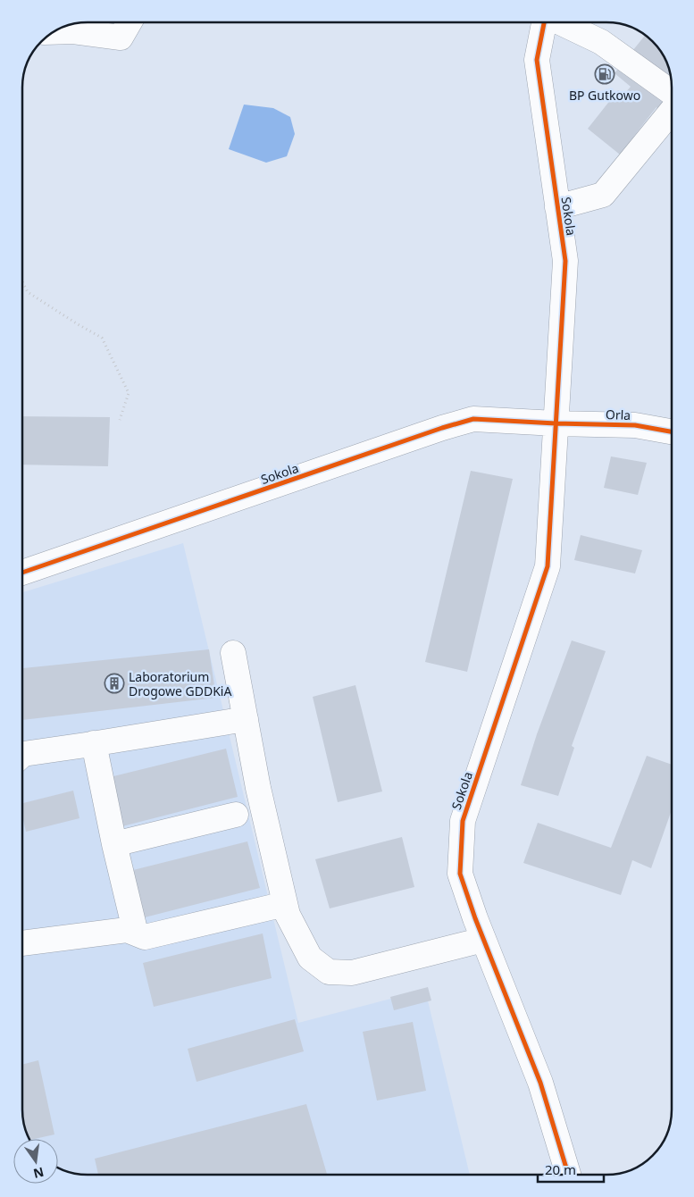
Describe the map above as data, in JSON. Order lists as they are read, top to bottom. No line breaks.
{"streets":{"street":["Sokola","Orla"]},"crossings":[["Sokola","Orla"]],"places":{"fuel station":["BP Gutkowo"],"building":["Laboratorium Drogowe GDDKiA"]},"scale_bar":"20 m","north":"bottom"}
